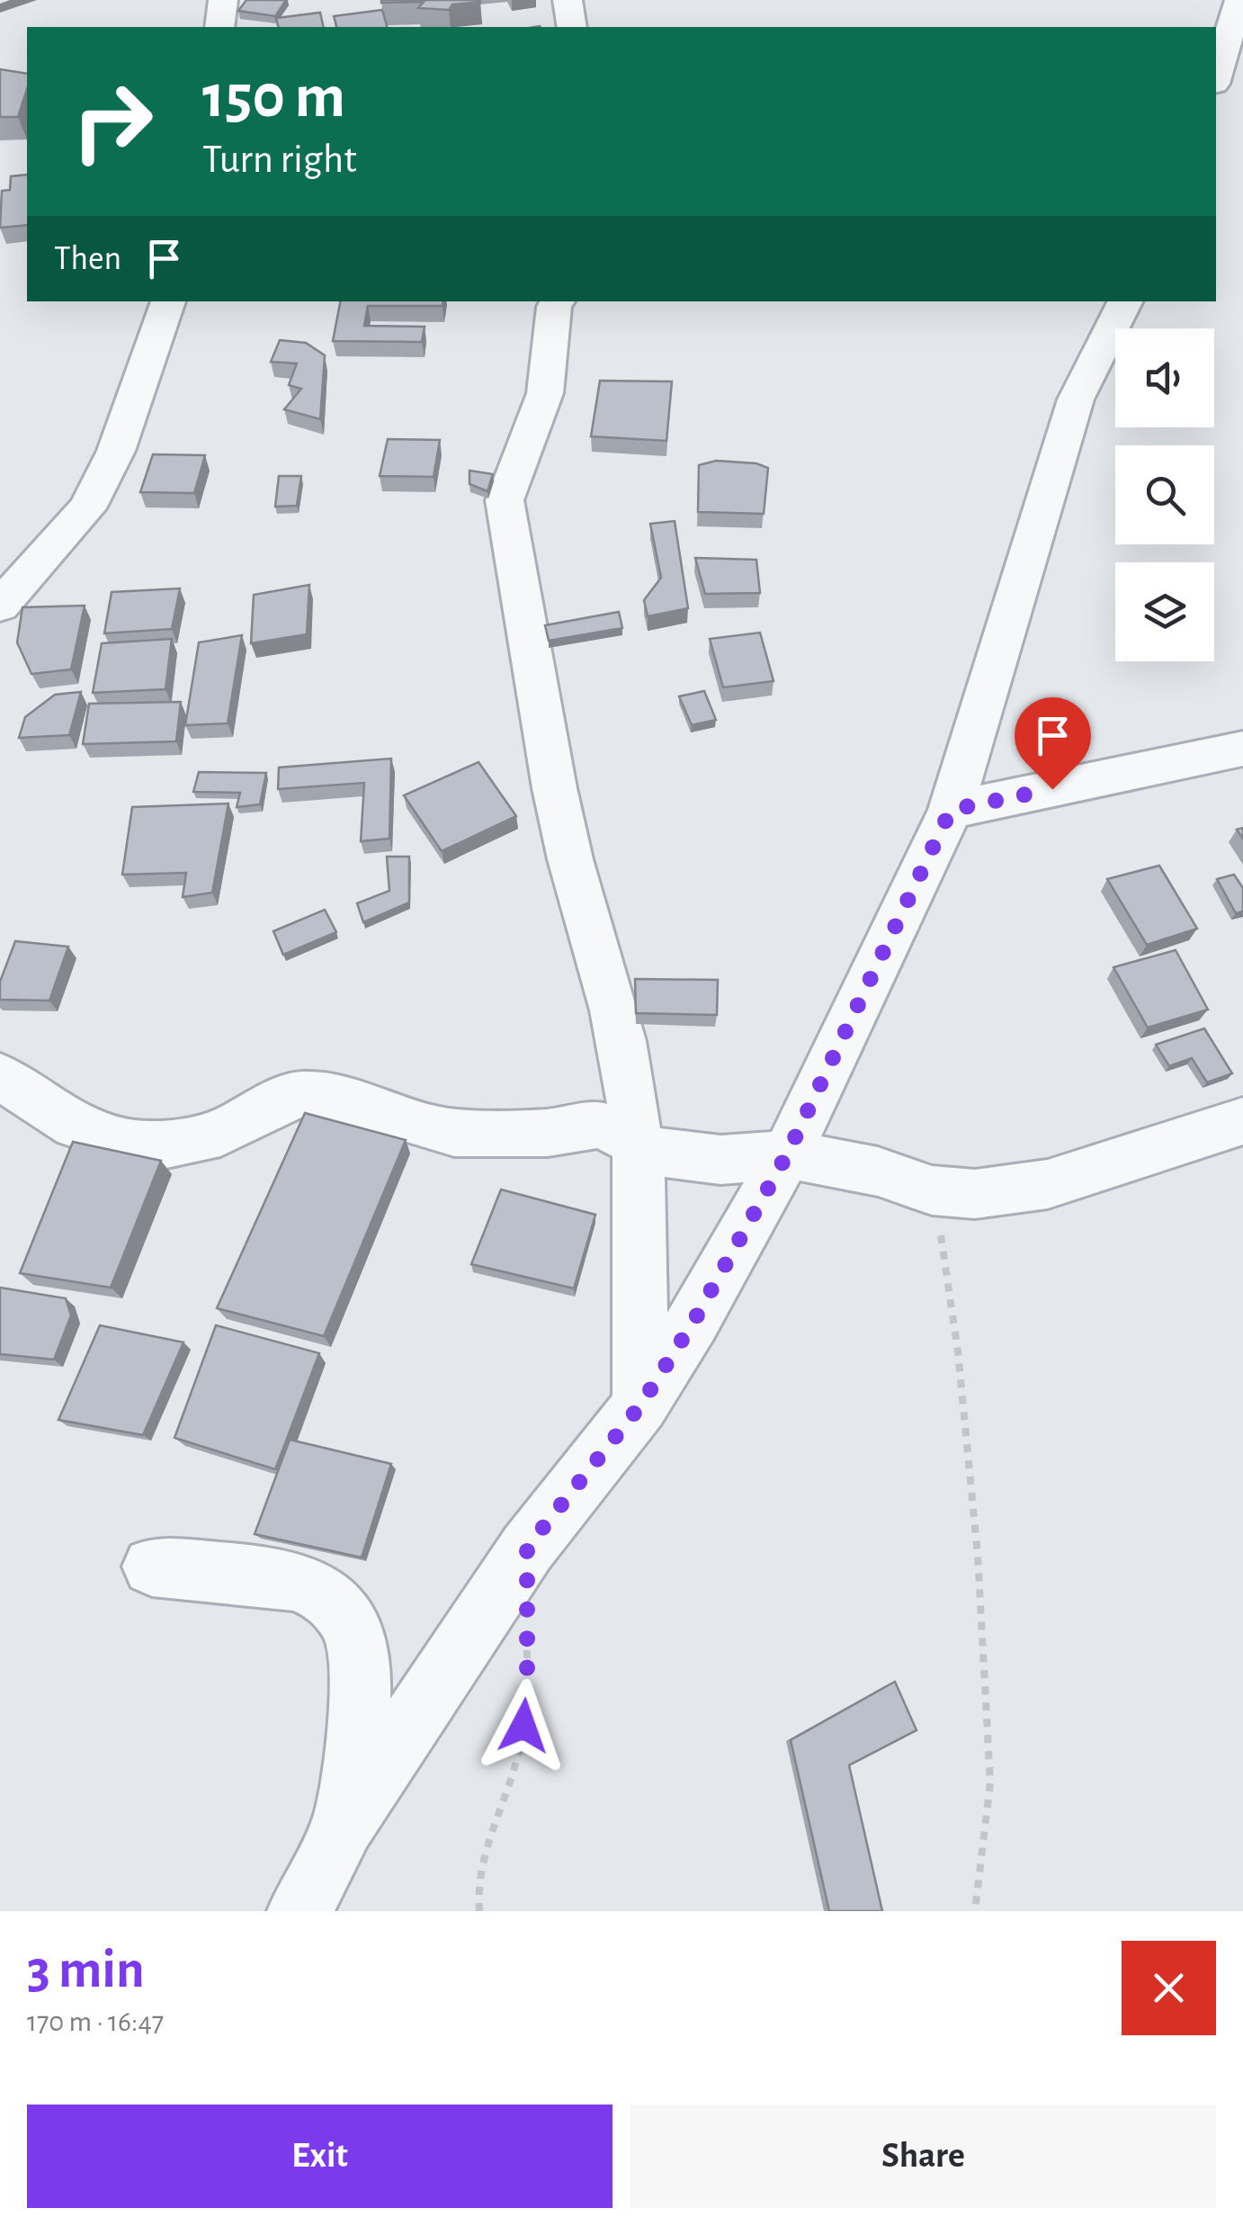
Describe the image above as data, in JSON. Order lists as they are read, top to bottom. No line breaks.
{"page":{"turn":["150 m","Turn right"],"then":"Then","heading":["3 min","170 m · 16:47"],"buttons":["Exit","Share"]}}
